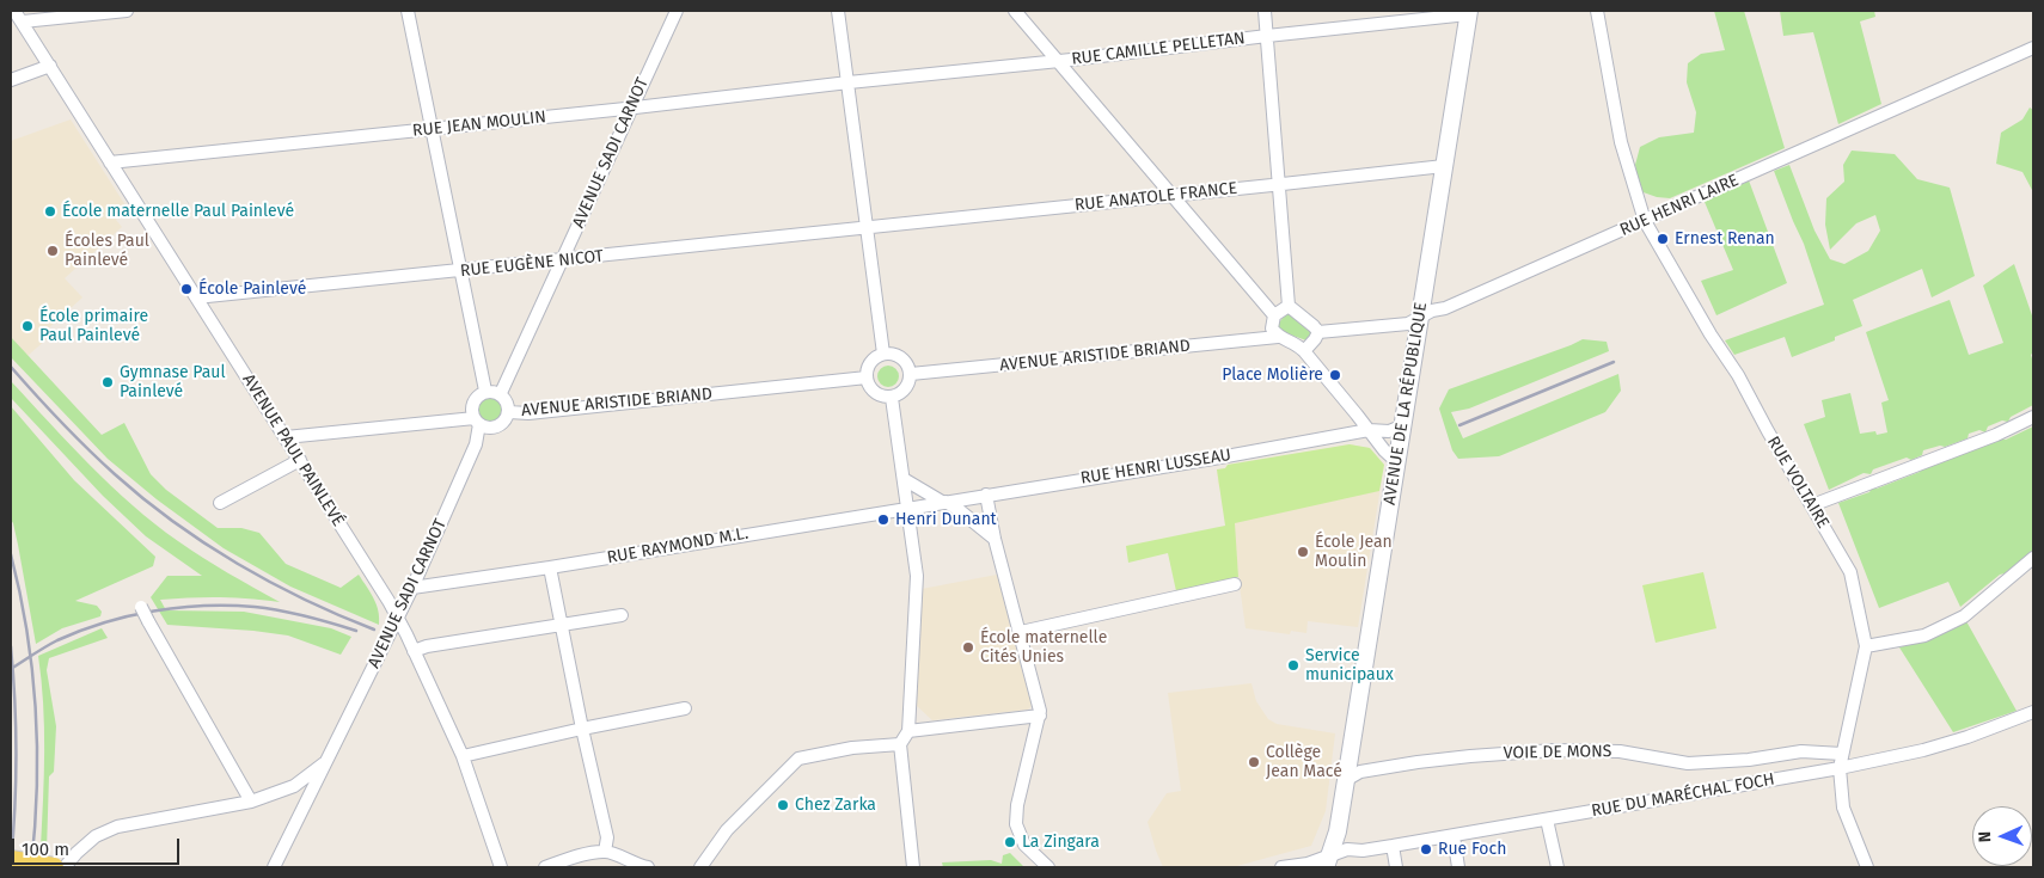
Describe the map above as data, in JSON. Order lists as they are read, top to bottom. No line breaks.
{"streets":{"main road":["AVENUE DE LA RÉPUBLIQUE"],"street":["RUE CAMILLE PELLETAN","RUE JEAN MOULIN","AVENUE SADI CARNOT","RUE ANATOLE FRANCE","RUE HENRI LAIRE","RUE EUGÈNE NICOT","AVENUE ARISTIDE BRIAND","AVENUE PAUL PAINLEVÉ","RUE HENRI LUSSEAU","RUE VOLTAIRE","RUE RAYMOND M.L.","VOIE DE MONS","RUE DU MARÉCHAL FOCH"]},"crossings":[["RUE CAMILLE PELLETAN","RUE JEAN MOULIN"],["RUE CAMILLE PELLETAN","AVENUE DE LA RÉPUBLIQUE"],["RUE JEAN MOULIN","AVENUE SADI CARNOT"],["RUE JEAN MOULIN","AVENUE PAUL PAINLEVÉ"],["AVENUE SADI CARNOT","RUE EUGÈNE NICOT"],["AVENUE SADI CARNOT","AVENUE ARISTIDE BRIAND"],["AVENUE SADI CARNOT","AVENUE PAUL PAINLEVÉ"],["AVENUE SADI CARNOT","RUE RAYMOND M.L."],["RUE ANATOLE FRANCE","RUE EUGÈNE NICOT"],["RUE ANATOLE FRANCE","AVENUE DE LA RÉPUBLIQUE"],["RUE HENRI LAIRE","AVENUE DE LA RÉPUBLIQUE"],["RUE HENRI LAIRE","RUE VOLTAIRE"],["RUE EUGÈNE NICOT","AVENUE PAUL PAINLEVÉ"],["AVENUE DE LA RÉPUBLIQUE","RUE HENRI LUSSEAU"],["AVENUE DE LA RÉPUBLIQUE","VOIE DE MONS"],["AVENUE DE LA RÉPUBLIQUE","RUE DU MARÉCHAL FOCH"],["RUE HENRI LUSSEAU","RUE RAYMOND M.L."],["RUE VOLTAIRE","VOIE DE MONS"],["RUE VOLTAIRE","RUE DU MARÉCHAL FOCH"]],"places":["École maternelle Paul Painlevé","Ernest Renan","Écoles Paul Painlevé","École Painlevé","École primaire Paul Painlevé","Place Molière","Gymnase Paul Painlevé","Henri Dunant","École Jean Moulin","École maternelle Cités Unies","Service municipaux","Collège Jean Macé","Chez Zarka","La Zingara","Rue Foch"],"scale_bar":"100 m","north":"left"}
